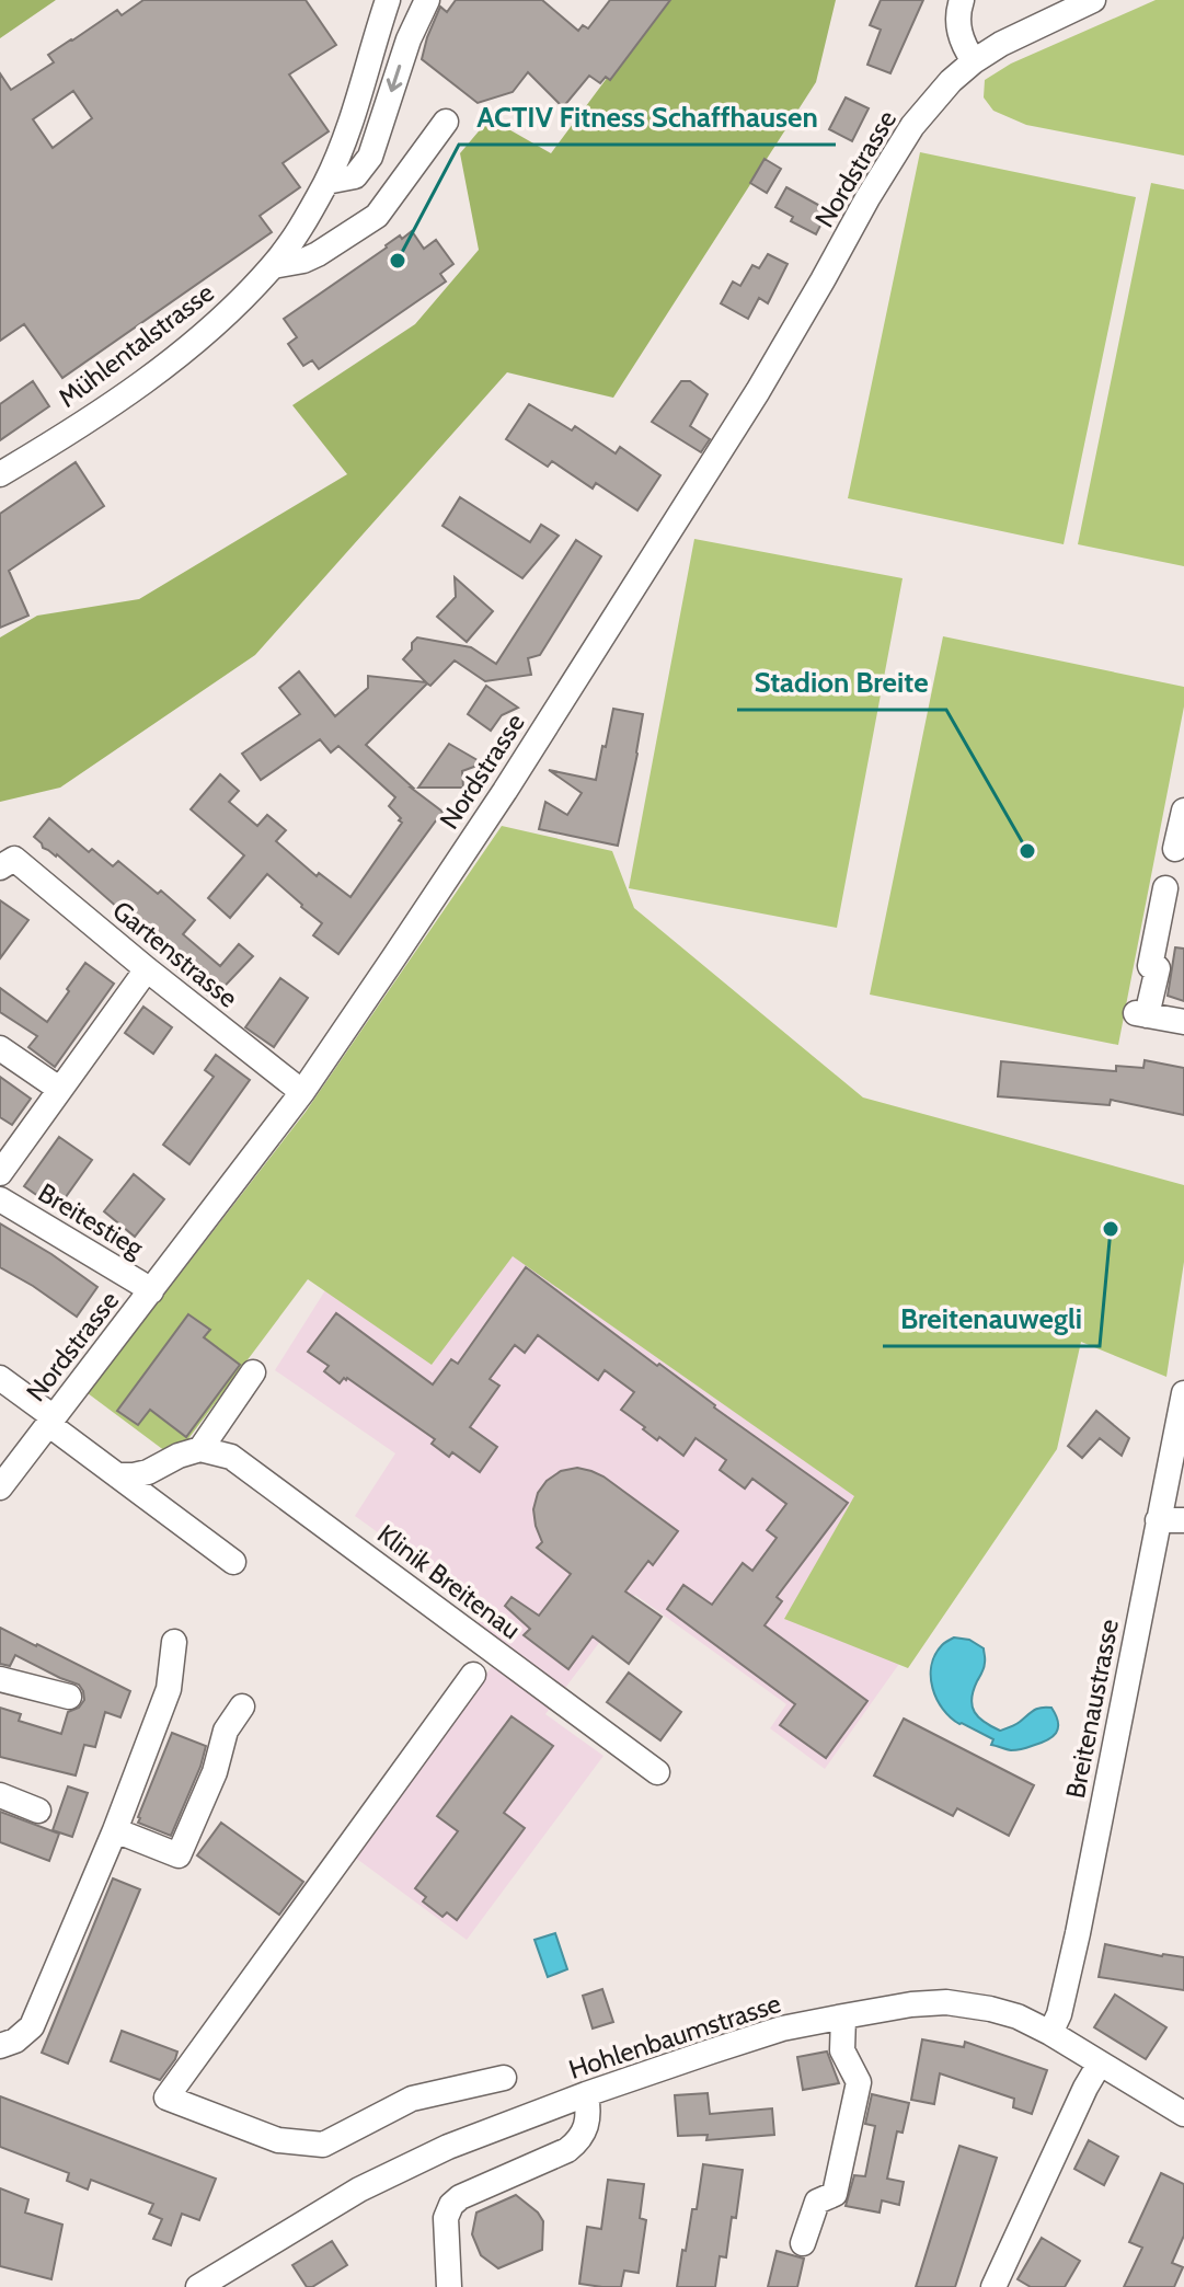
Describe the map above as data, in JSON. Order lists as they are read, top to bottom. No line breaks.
{"streets":{"street":["Nordstrasse","Mühlentalstrasse","Gartenstrasse","Breitestieg","Klinik Breitenau","Breitenaustrasse","Hohlenbaumstrasse"]},"crossings":[["Nordstrasse","Gartenstrasse"],["Nordstrasse","Breitestieg"],["Breitenaustrasse","Hohlenbaumstrasse"]],"places":["ACTIV Fitness Schaffhausen","Stadion Breite","Breitenauwegli"]}
